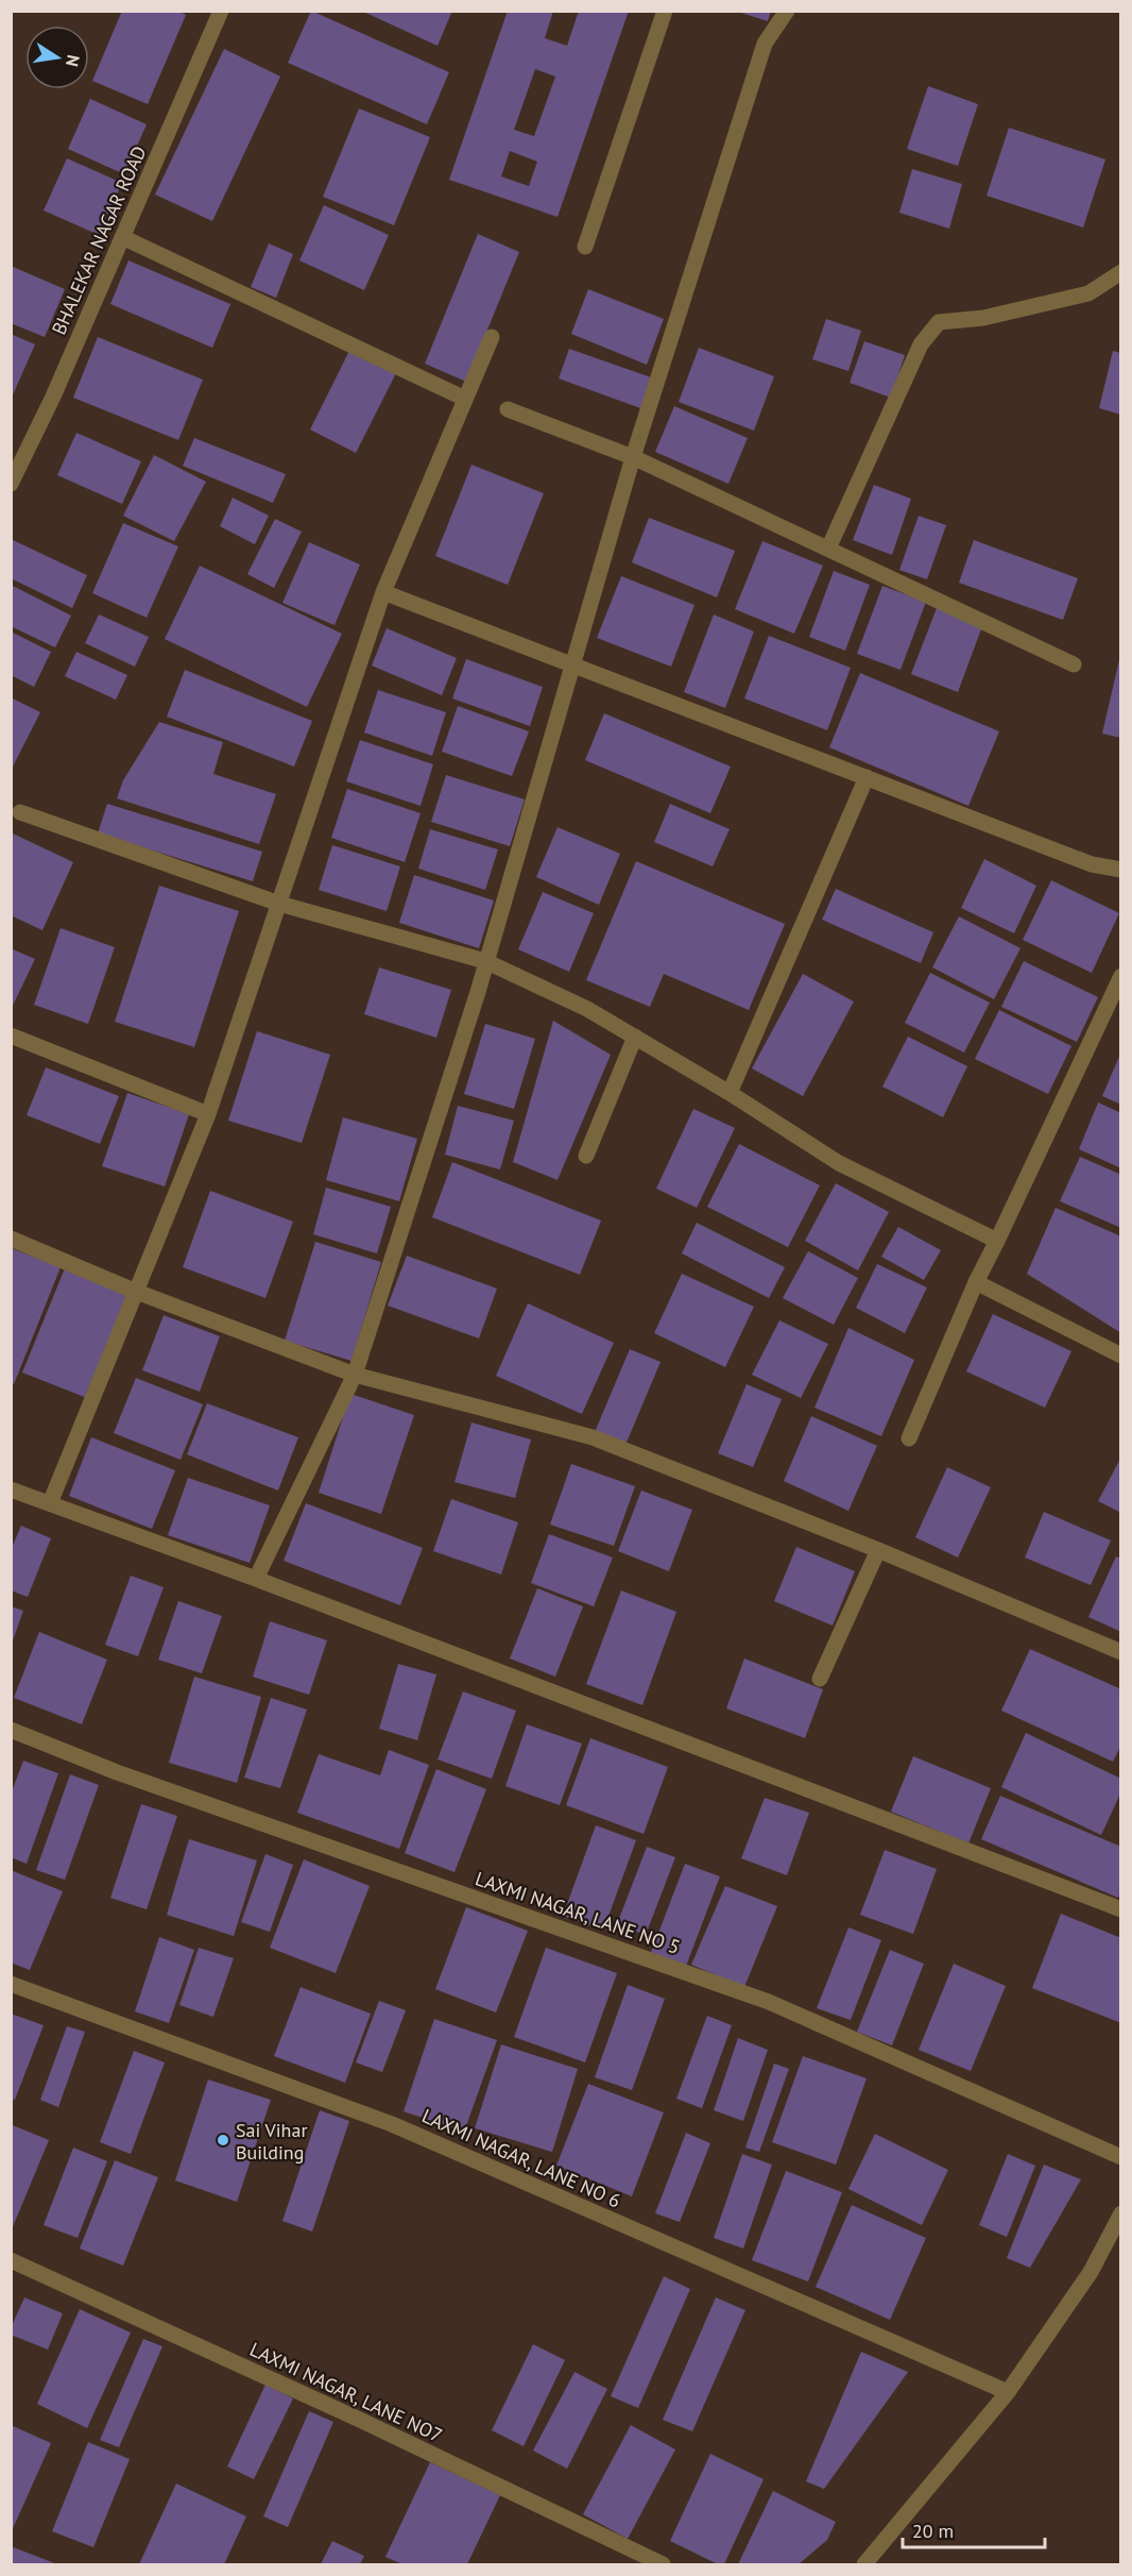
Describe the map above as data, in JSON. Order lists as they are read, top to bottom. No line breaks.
{"streets":{"street":["BHALEKAR NAGAR ROAD","LAXMI NAGAR, LANE NO 5","LAXMI NAGAR, LANE NO 6","LAXMI NAGAR, LANE NO7"]},"places":["Sai Vihar Building"],"scale_bar":"20 m","north":"right"}
